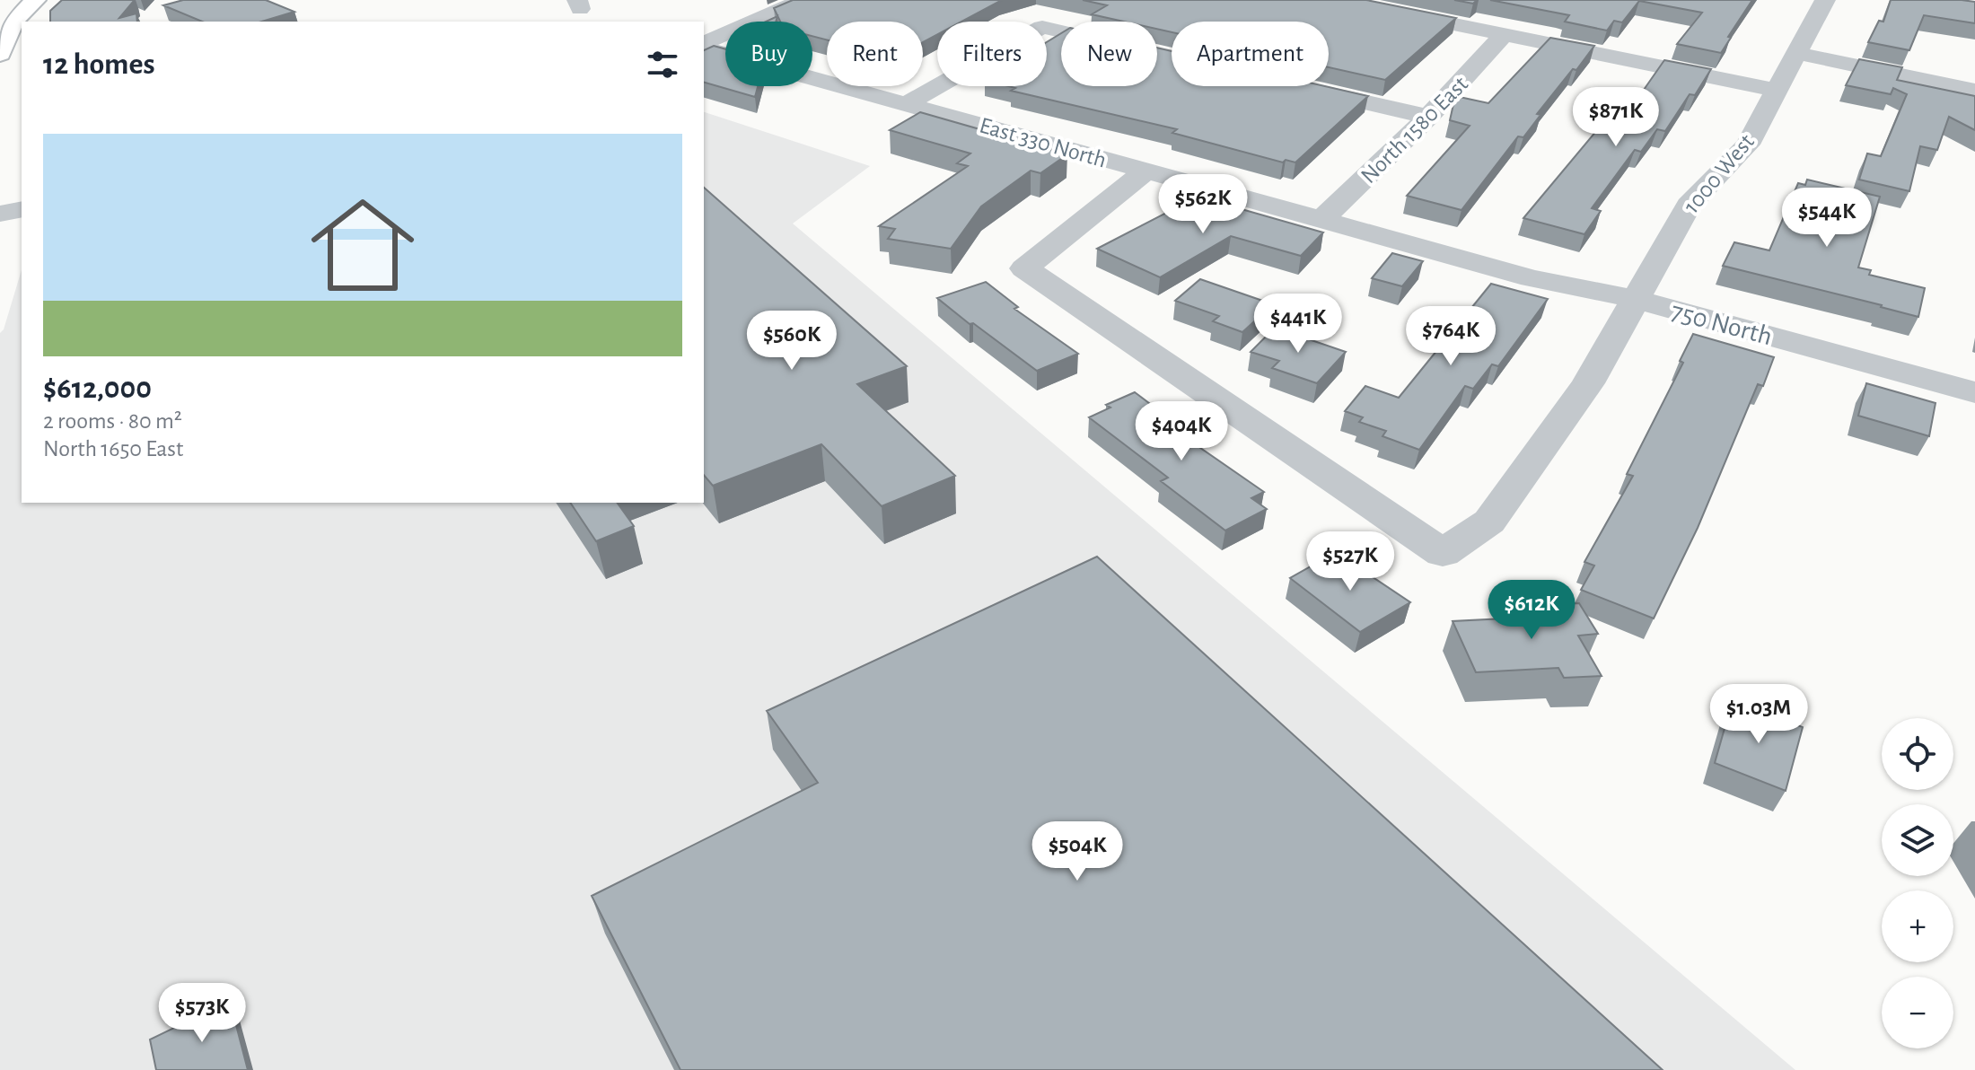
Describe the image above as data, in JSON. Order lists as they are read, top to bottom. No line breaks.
{"streets":{"street":["North 1580 East","East 330 North","1000 West","750 North"]},"crossings":[["North 1580 East","East 330 North"],["East 330 North","1000 West"],["East 330 North","750 North"],["1000 West","750 North"]],"page":{"chip":["Buy","Rent","Filters","New","Apartment"],"heading":"12 homes","price":["$871K","$562K","$544K","$441K","$764K","$560K","$404K","$527K","$612K","$1.03M","$504K","$573K"],"list":[{"name":"$612,000","note":"2 rooms · 80 m² · North 1650 East"}],"map_buttons":["+","−"]}}
